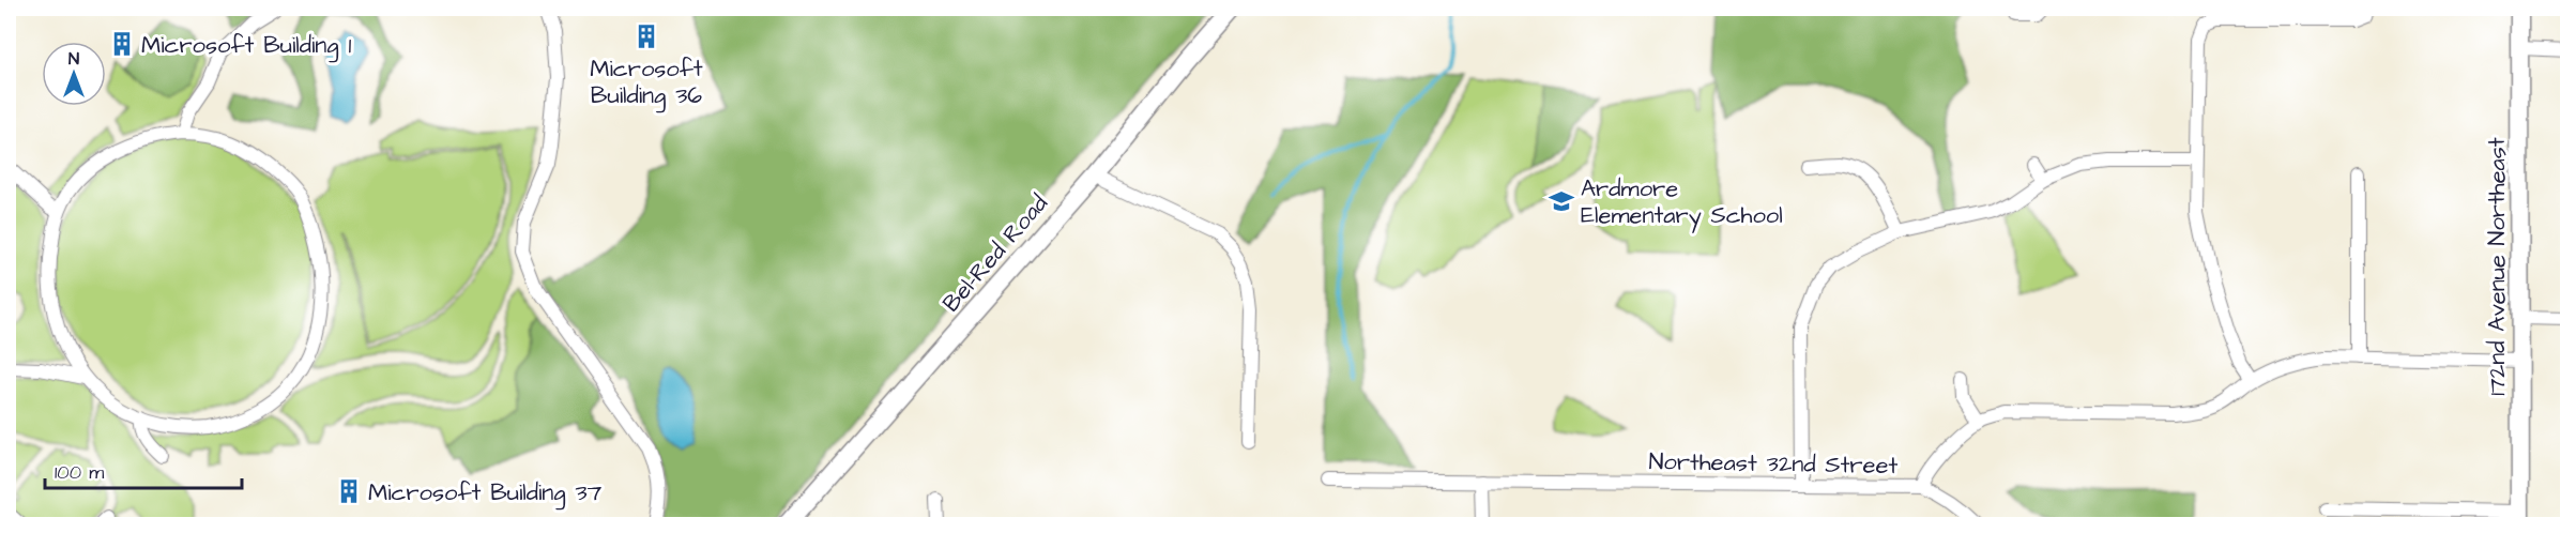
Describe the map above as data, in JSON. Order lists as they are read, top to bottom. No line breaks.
{"streets":{"main road":["Bel-Red Road","172nd Avenue Northeast"],"street":["Northeast 32nd Street"]},"crossings":[["172nd Avenue Northeast","Northeast 32nd Street"]],"places":{"building":["Microsoft Building 36","Microsoft Building 1","Microsoft Building 37"],"school or university":["Ardmore Elementary School"]},"scale_bar":"100 m","north":"top"}
